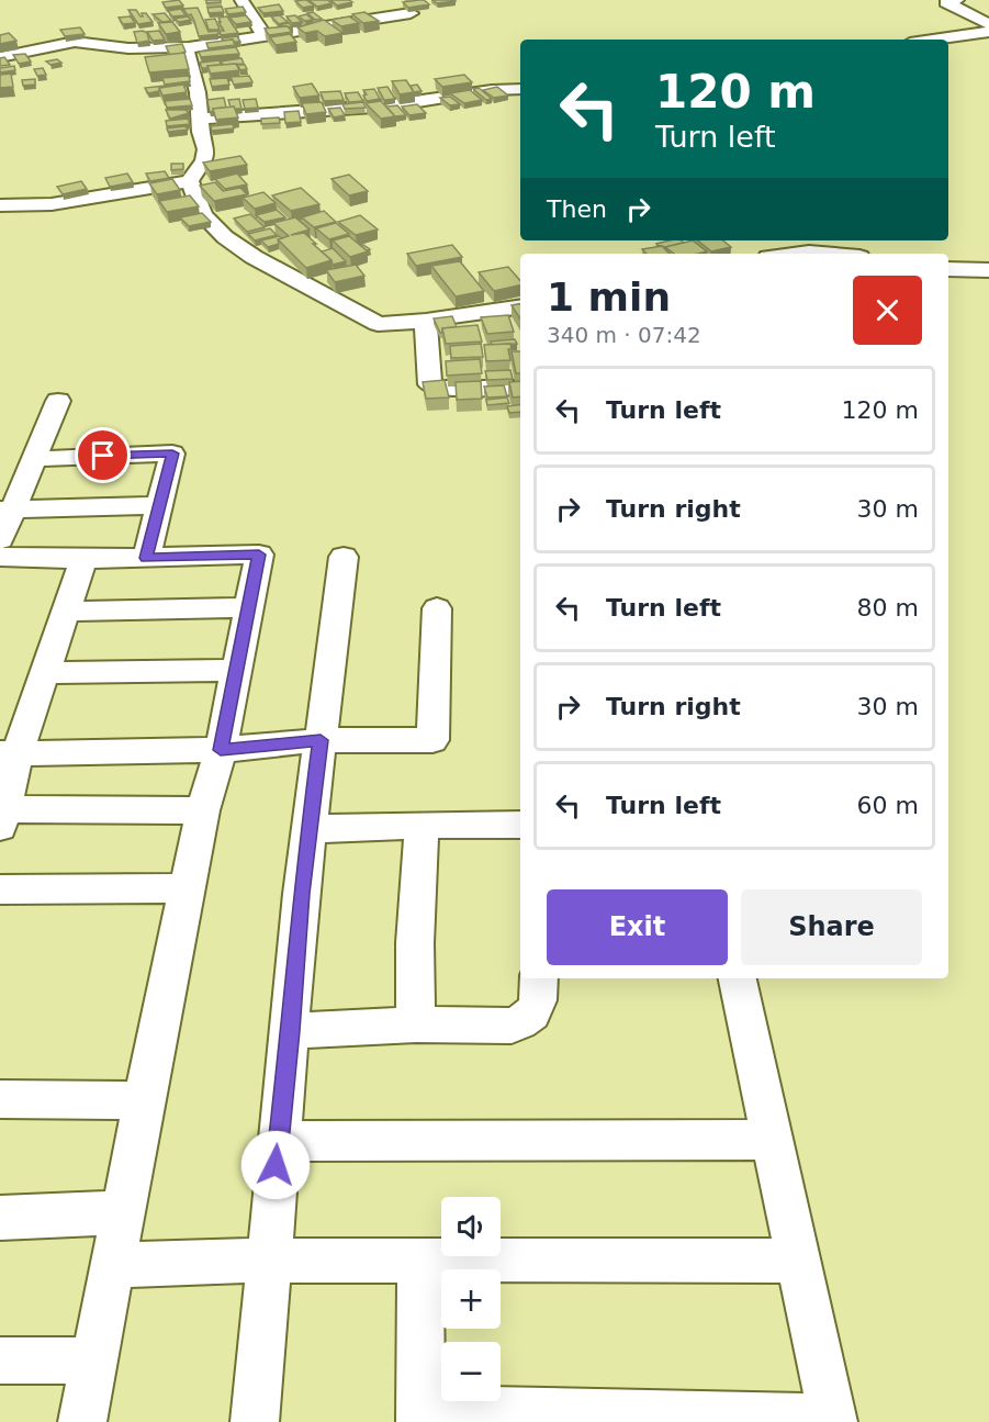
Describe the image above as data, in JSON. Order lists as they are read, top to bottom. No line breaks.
{"page":{"turn":["120 m","Turn left"],"then":"Then","heading":["1 min","340 m · 07:42"],"list":[{"name":"Turn left","value":"120 m"},{"name":"Turn right","value":"30 m"},{"name":"Turn left","value":"80 m"},{"name":"Turn right","value":"30 m"},{"name":"Turn left","value":"60 m"}],"buttons":["Exit","Share"],"map_buttons":["+","−"]}}
